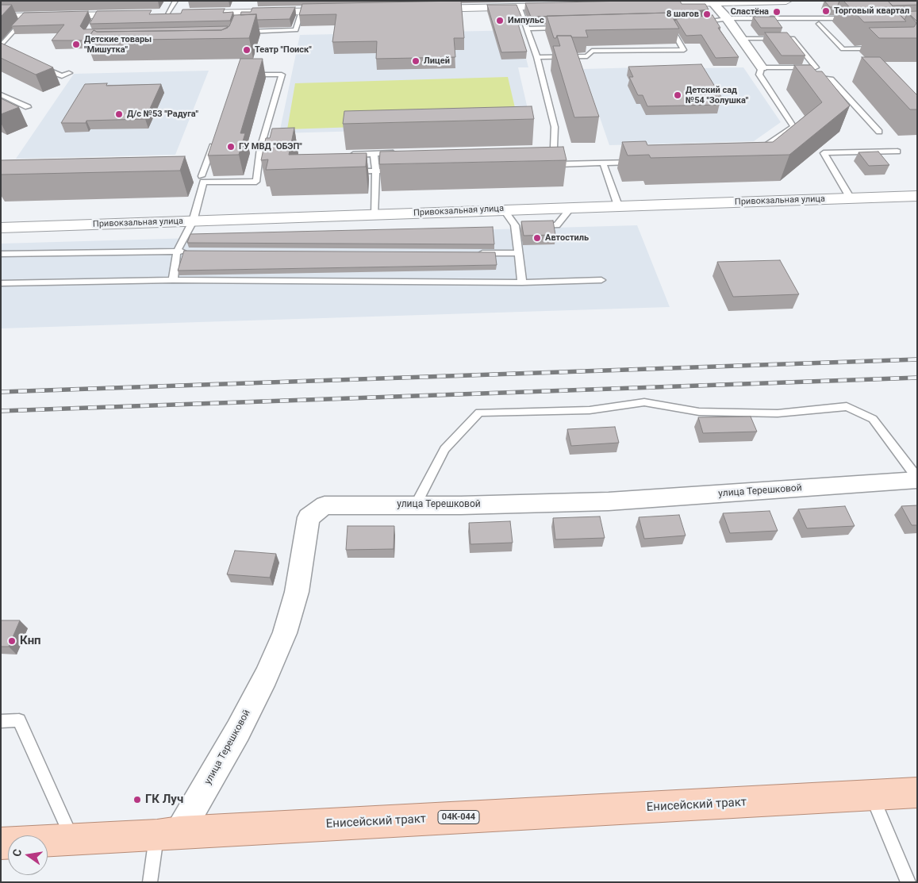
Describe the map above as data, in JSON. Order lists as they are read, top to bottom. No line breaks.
{"streets":{"main road":["Енисейский тракт","04К-044"],"street":["Привокзальная улица","улица Терешковой"]},"crossings":[["улица Терешковой","Енисейский тракт"]],"places":["Торговый квартал","Сластёна","8 шагов","Импульс","Детские товары \"Мишутка\"","Театр \"Поиск\"","Лицей","Детский сад №54 \"Золушка\"","Д/с №53 \"Радуга\"","ГУ МВД \"ОБЭП\"","Автостиль","Кнп","ГК Луч"],"north":"left"}
